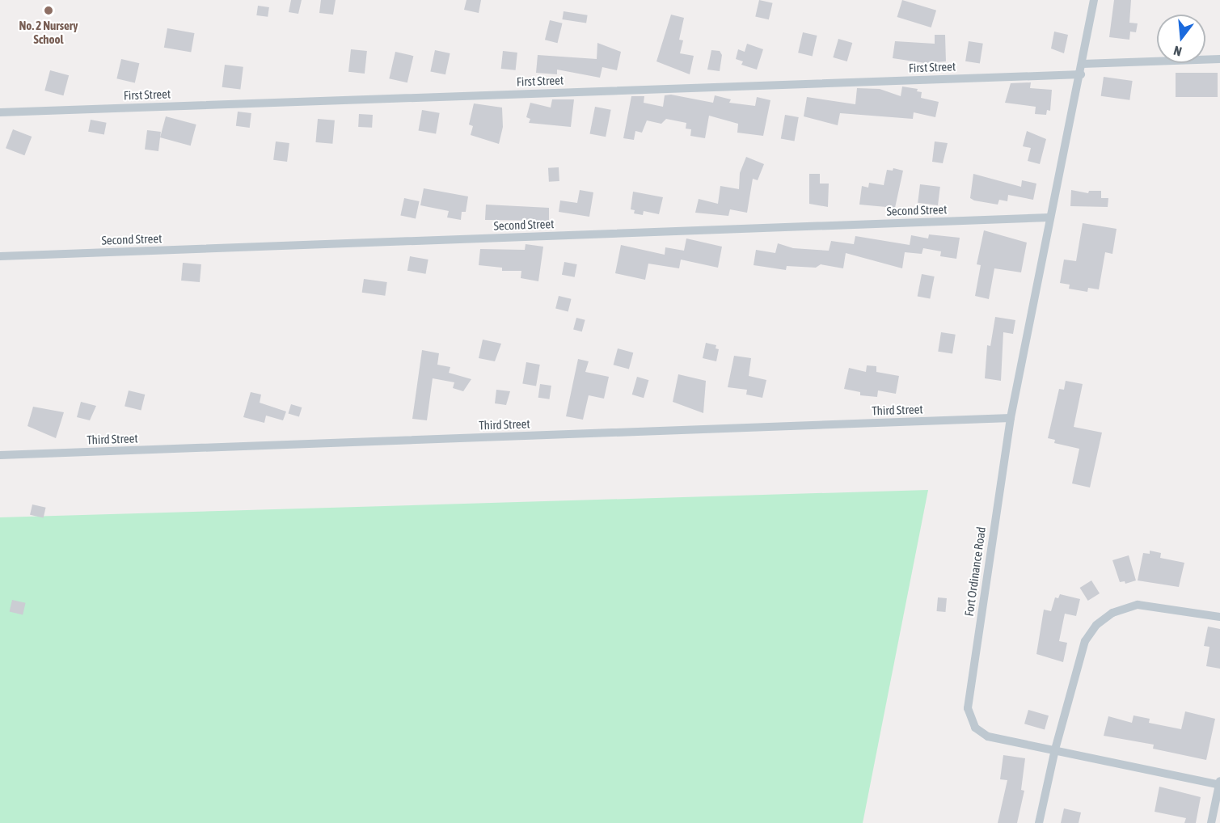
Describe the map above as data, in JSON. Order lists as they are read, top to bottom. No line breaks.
{"streets":{"street":["First Street","Second Street","Third Street","Fort Ordinance Road"]},"crossings":[["First Street","Fort Ordinance Road"],["Second Street","Fort Ordinance Road"],["Third Street","Fort Ordinance Road"]],"places":["No. 2 Nursery School"],"north":"bottom"}
